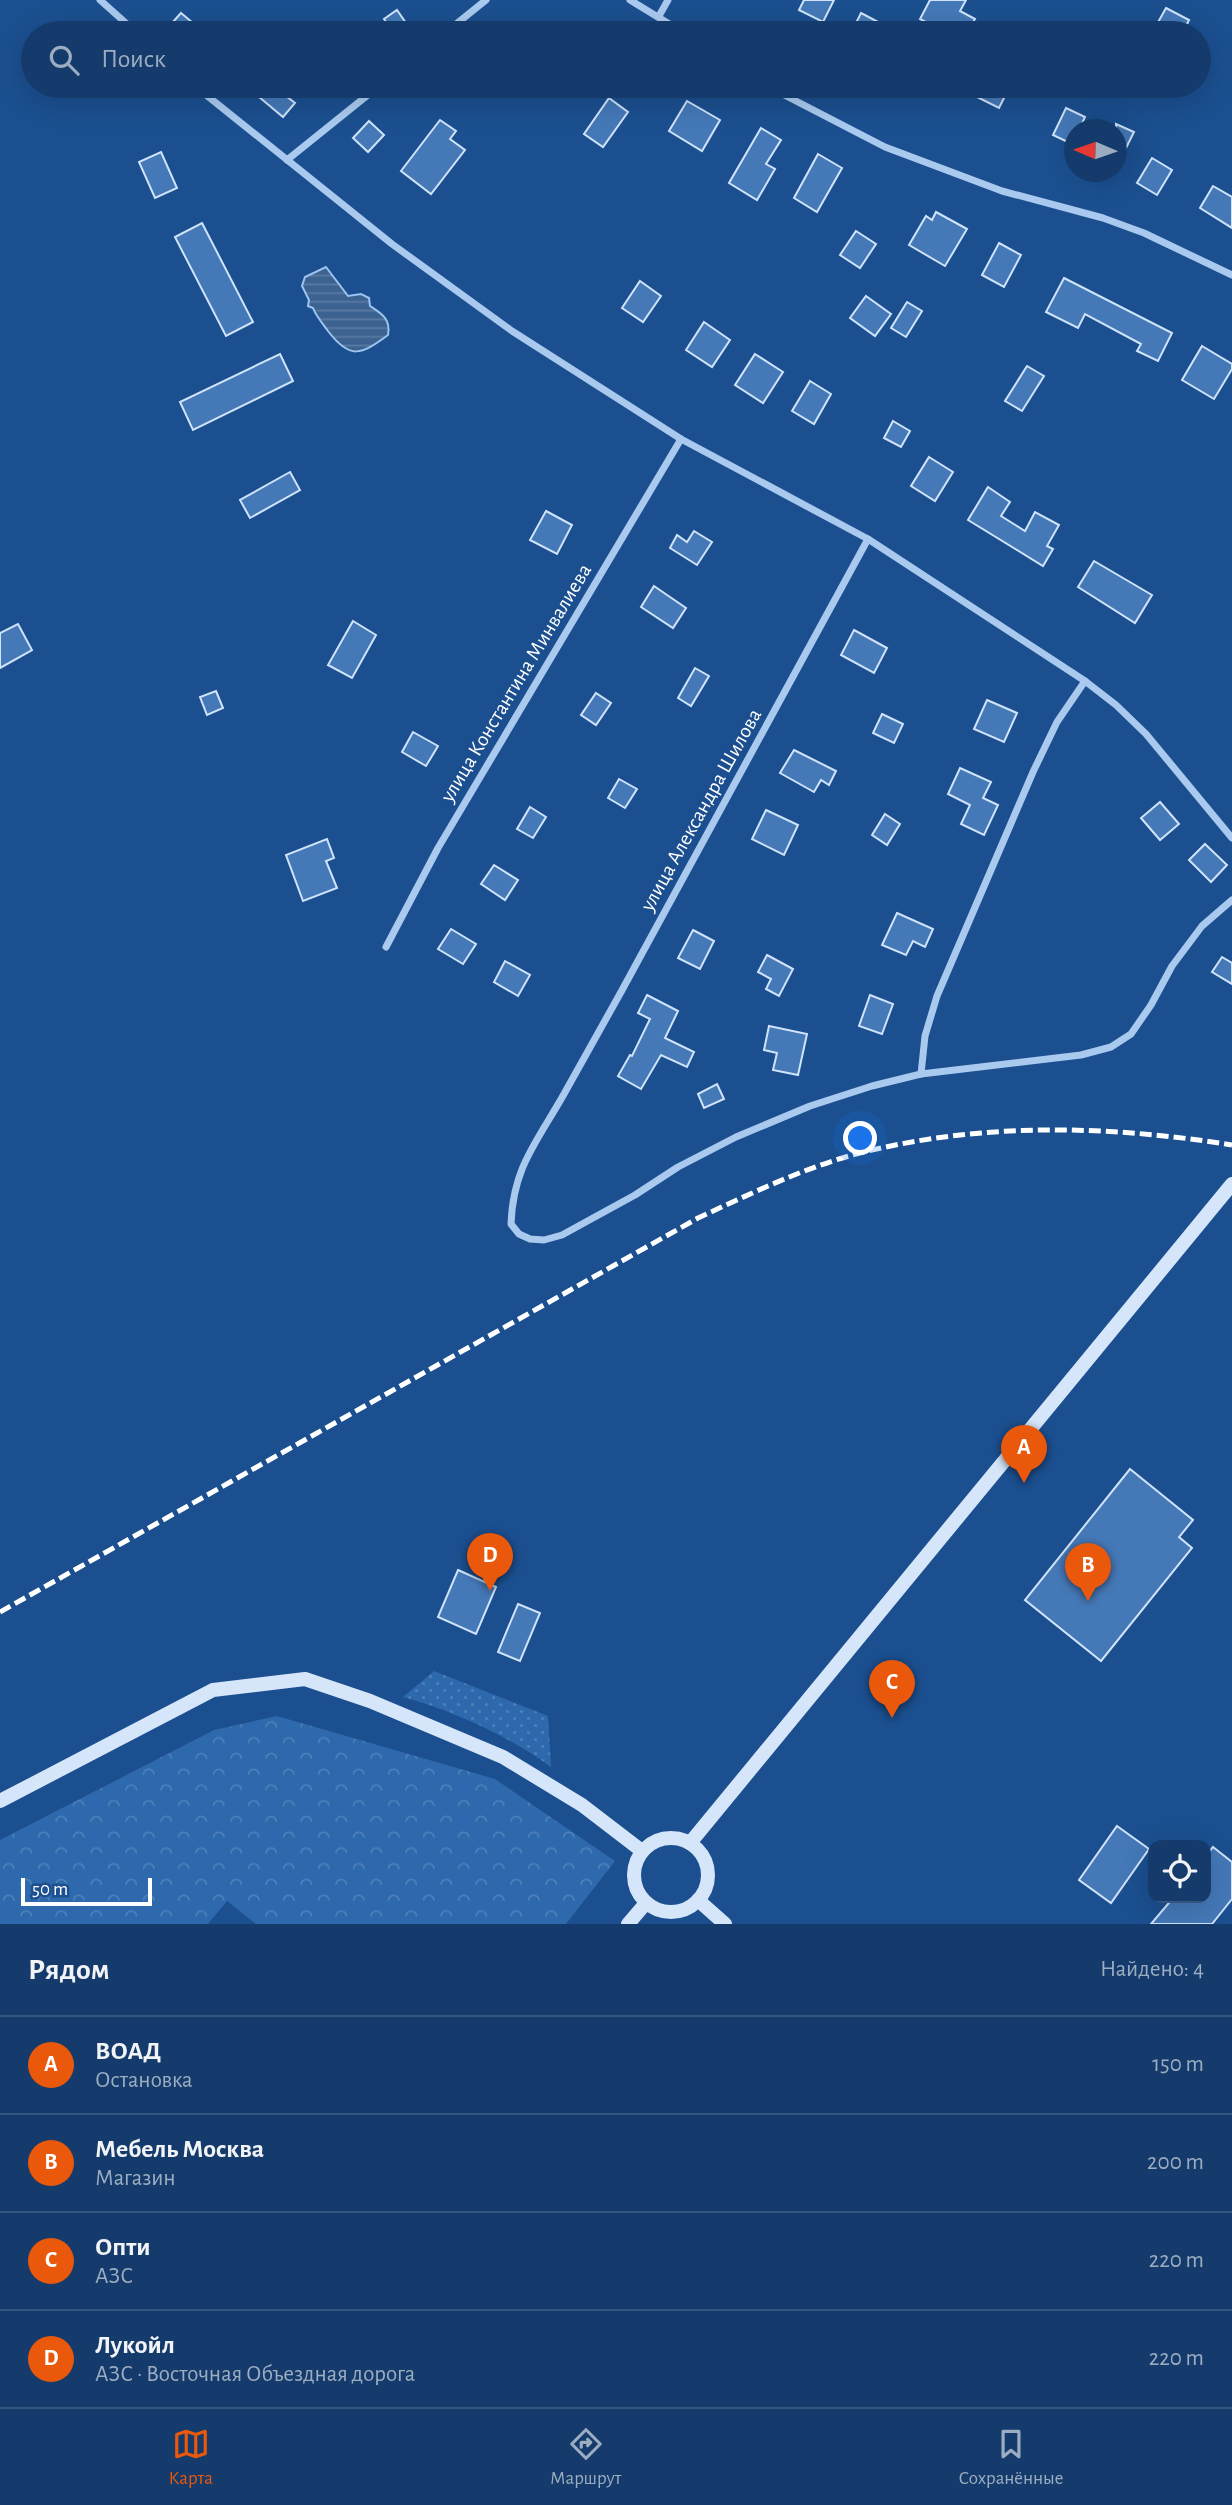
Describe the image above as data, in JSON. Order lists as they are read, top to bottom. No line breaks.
{"streets":{"street":["улица Константина Минвалиева","улица Александра Шилова"]},"scale_bar":"50 m","north":"left","page":{"search":"Поиск","pins":["A","D","B","C"],"scale":"50 m","heading":["Рядом","Найдено: 4"],"list":[{"mark":"A","name":"ВОАД","note":"Остановка","value":"150 m"},{"mark":"B","name":"Мебель Москва","note":"Магазин","value":"200 m"},{"mark":"C","name":"Опти","note":"АЗС","value":"220 m"},{"mark":"D","name":"Лукойл","note":"АЗС · Восточная Объездная дорога","value":"220 m"}],"nav":["Карта","Маршрут","Сохранённые"]}}
